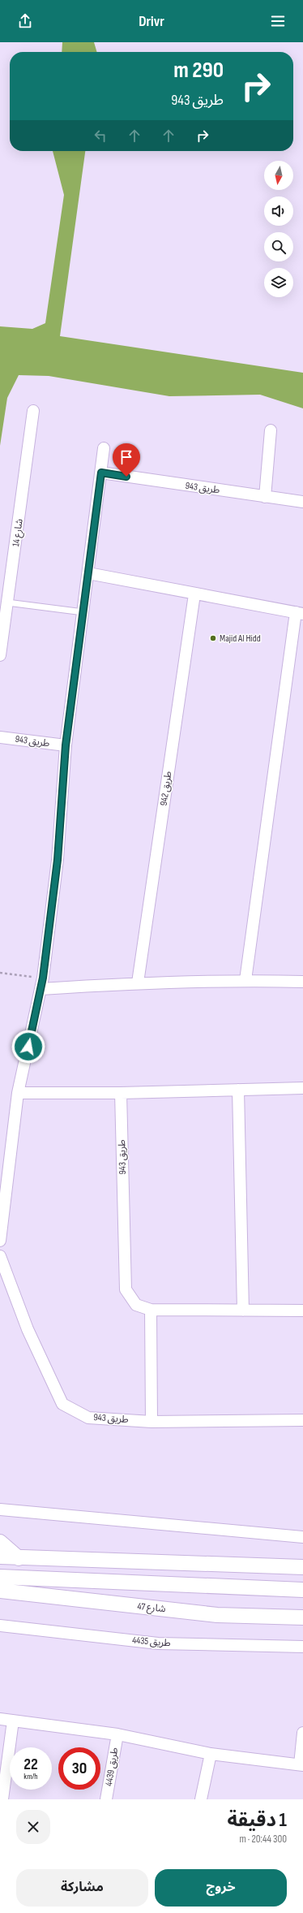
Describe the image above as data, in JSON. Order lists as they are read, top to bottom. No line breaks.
{"streets":{"street":["طريق 943","شارع 14","طريق 942","شارع 47","طريق 4435","طريق 4439"]},"places":["Majid Al Hidd"],"north":"bottom","page":{"header":"Drivr","turn":["290 m","طريق 943"],"speed":"22 km/h","limit":"30","heading":["1 دقيقة","300 m · 20:44"],"buttons":["خروج","مشاركة"]}}
